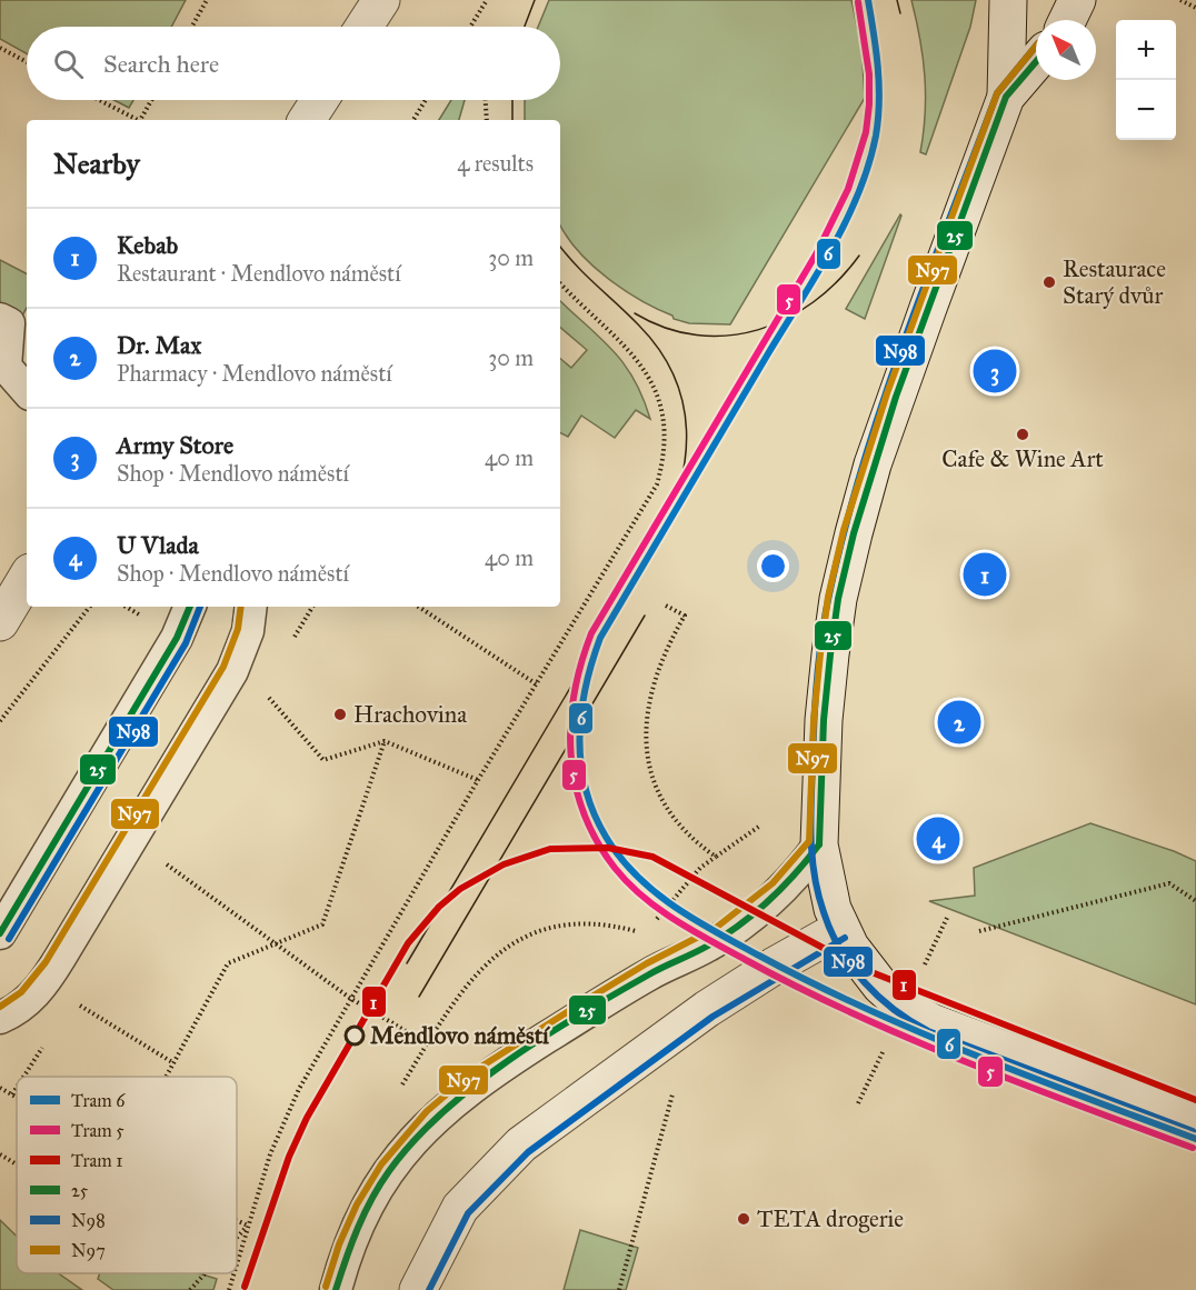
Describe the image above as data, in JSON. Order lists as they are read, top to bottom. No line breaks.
{"places":["Restaurace Starý dvůr","Cafe & Wine Art","Hrachovina","Mendlovo náměstí","TETA drogerie"],"lines":["tram line 6","tram line 5","transit line N98","transit line N97","transit line 25","tram line 1"],"legend":["Tram 6","Tram 5","Tram 1","25","N98","N97"],"north":"top left","page":{"map_buttons":["+","−"],"search":"Search here","heading":["Nearby","4 results"],"list":[{"mark":"1","name":"Kebab","note":"Restaurant · Mendlovo náměstí","value":"30 m"},{"mark":"2","name":"Dr. Max","note":"Pharmacy · Mendlovo náměstí","value":"30 m"},{"mark":"3","name":"Army Store","note":"Shop · Mendlovo náměstí","value":"40 m"},{"mark":"4","name":"U Vlada","note":"Shop · Mendlovo náměstí","value":"40 m"}],"pins":["3","1","2","4"]}}
